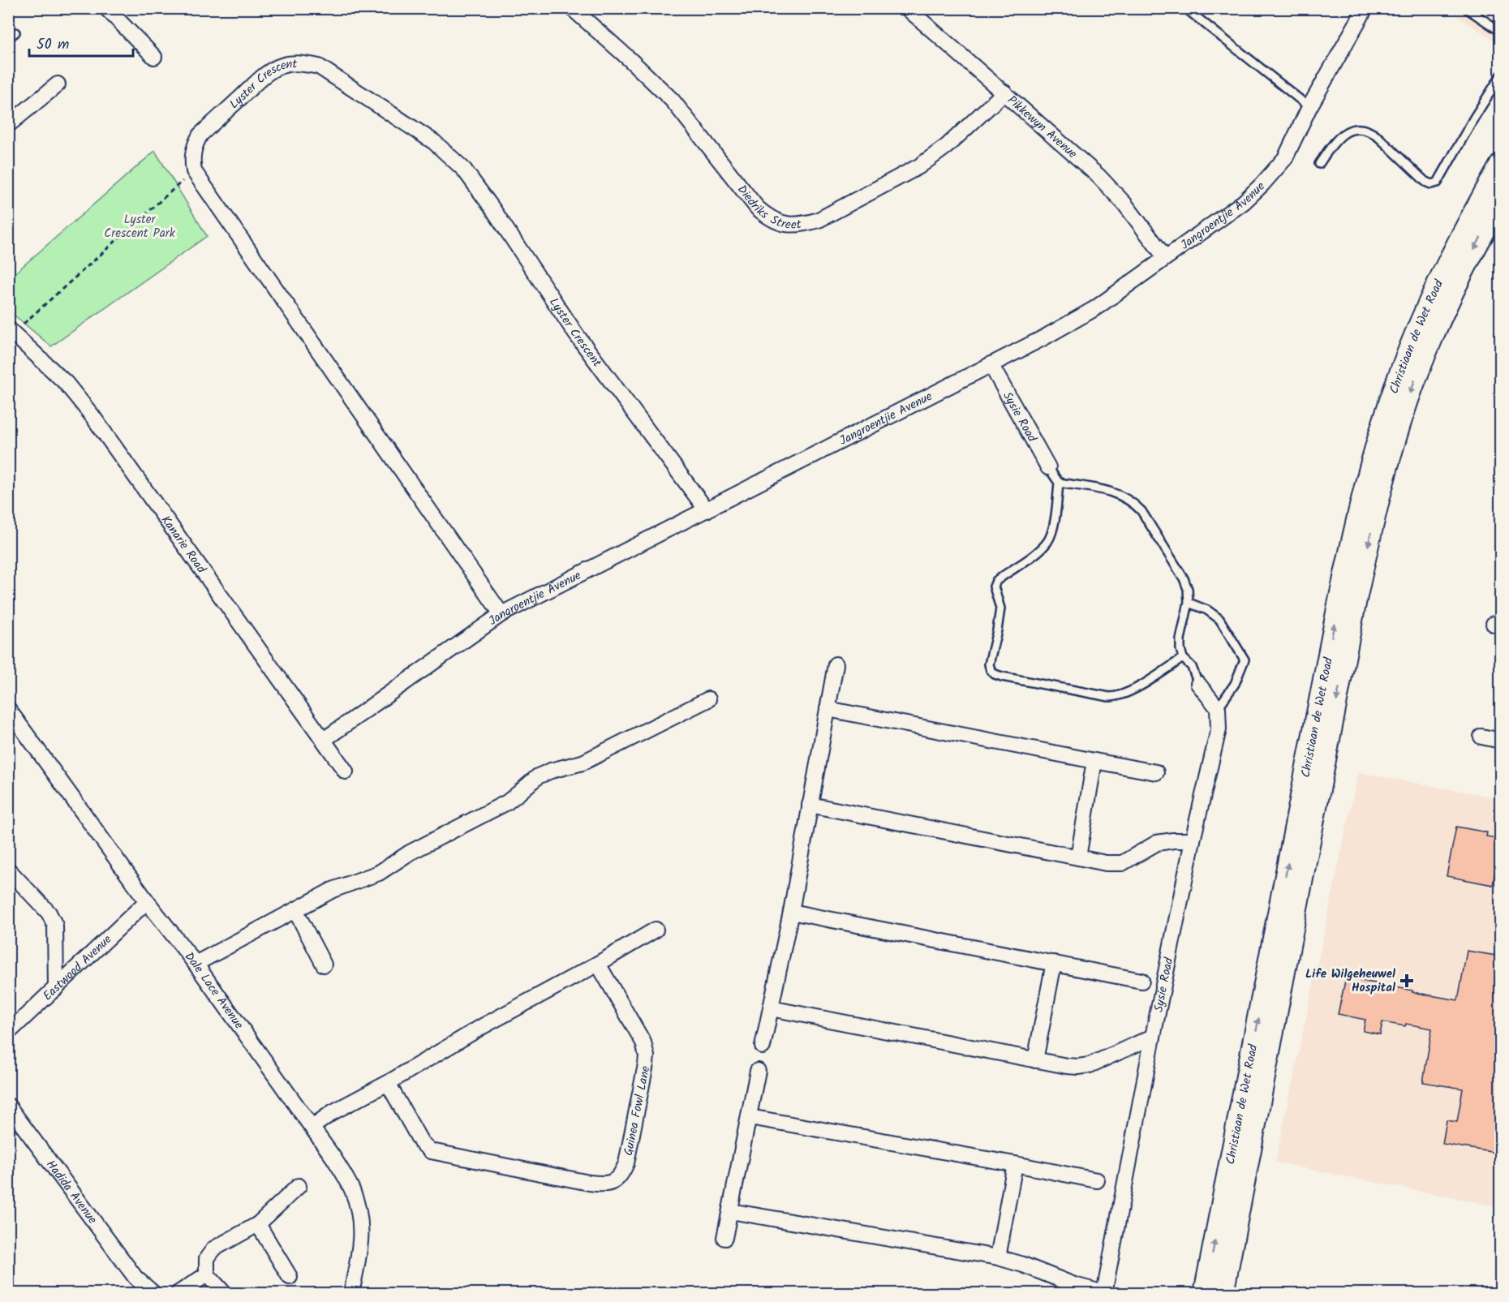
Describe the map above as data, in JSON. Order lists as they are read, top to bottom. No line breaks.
{"streets":{"main road":["Christiaan de Wet Road"],"street":["Lyster Crescent","Pikkewyn Avenue","Diedriks Street","Jangroentjie Avenue","Sysie Road","Kanarie Road","Eastwood Avenue","Dale Lace Avenue","Guinea Fowl Lane","Hadida Avenue"]},"crossings":[["Lyster Crescent","Jangroentjie Avenue"],["Pikkewyn Avenue","Diedriks Street"],["Pikkewyn Avenue","Jangroentjie Avenue"],["Jangroentjie Avenue","Sysie Road"],["Jangroentjie Avenue","Kanarie Road"],["Eastwood Avenue","Dale Lace Avenue"]],"parks":["Lyster Crescent Park"],"places":{"health":["Life Wilgeheuwel Hospital"]},"scale_bar":"50 m"}
